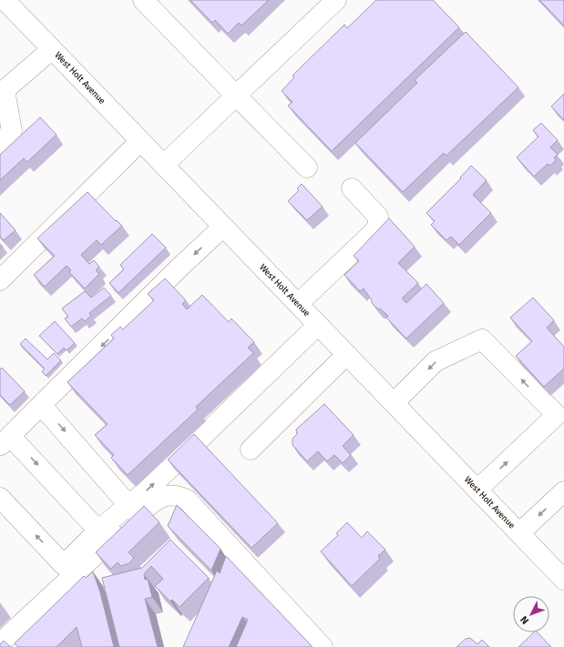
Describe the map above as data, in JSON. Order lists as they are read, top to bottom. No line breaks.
{"streets":{"main road":["West Holt Avenue"]},"north":"bottom left"}
